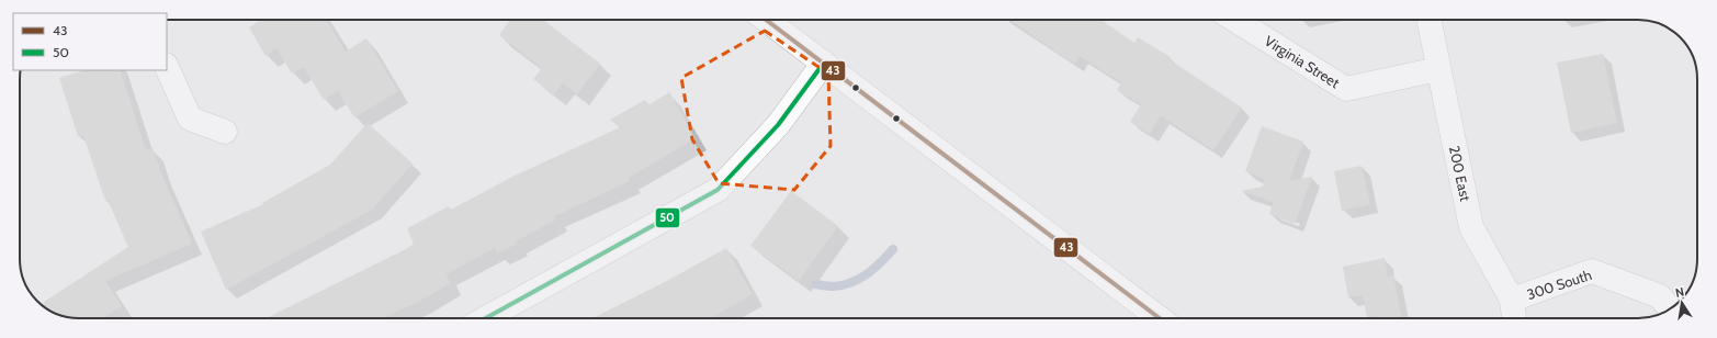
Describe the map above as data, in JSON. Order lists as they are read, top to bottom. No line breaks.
{"streets":{"street":["Virginia Street","200 East","300 South"]},"crossings":[["Virginia Street","200 East"],["200 East","300 South"]],"lines":["transit line 43","transit line 50"],"legend":["43","50"],"north":"top"}
